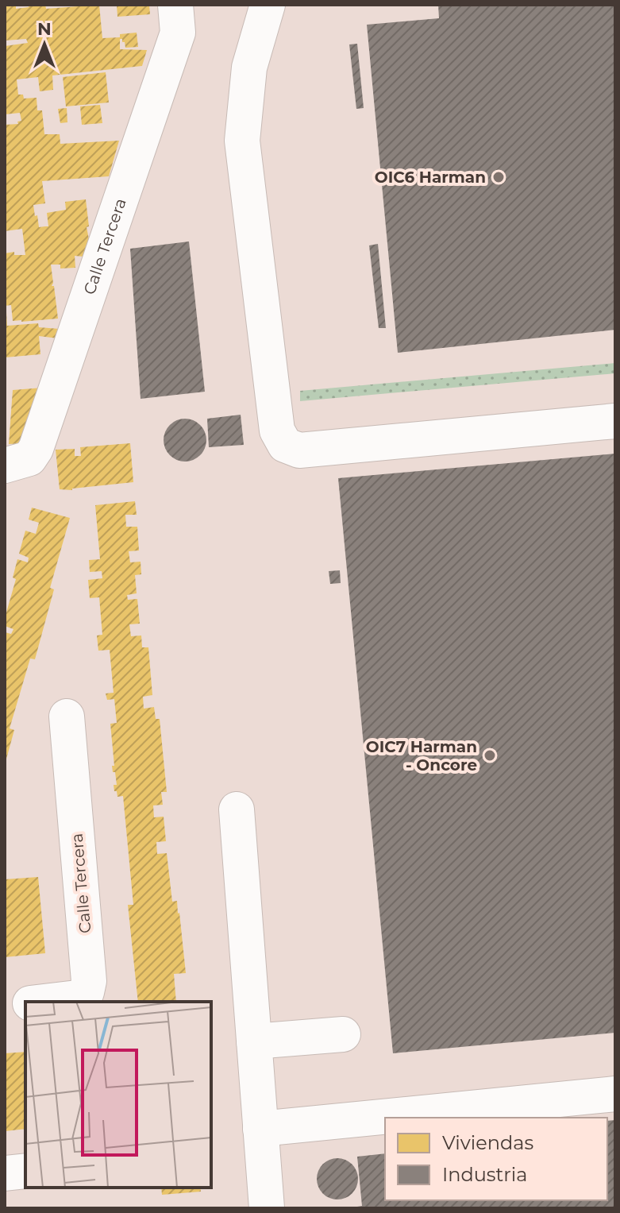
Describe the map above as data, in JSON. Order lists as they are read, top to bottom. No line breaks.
{"streets":{"street":["Calle Tercera"]},"places":["OIC6 Harman","OIC7 Harman - Oncore"],"legend":["Viviendas","Industria"],"north":"top"}
